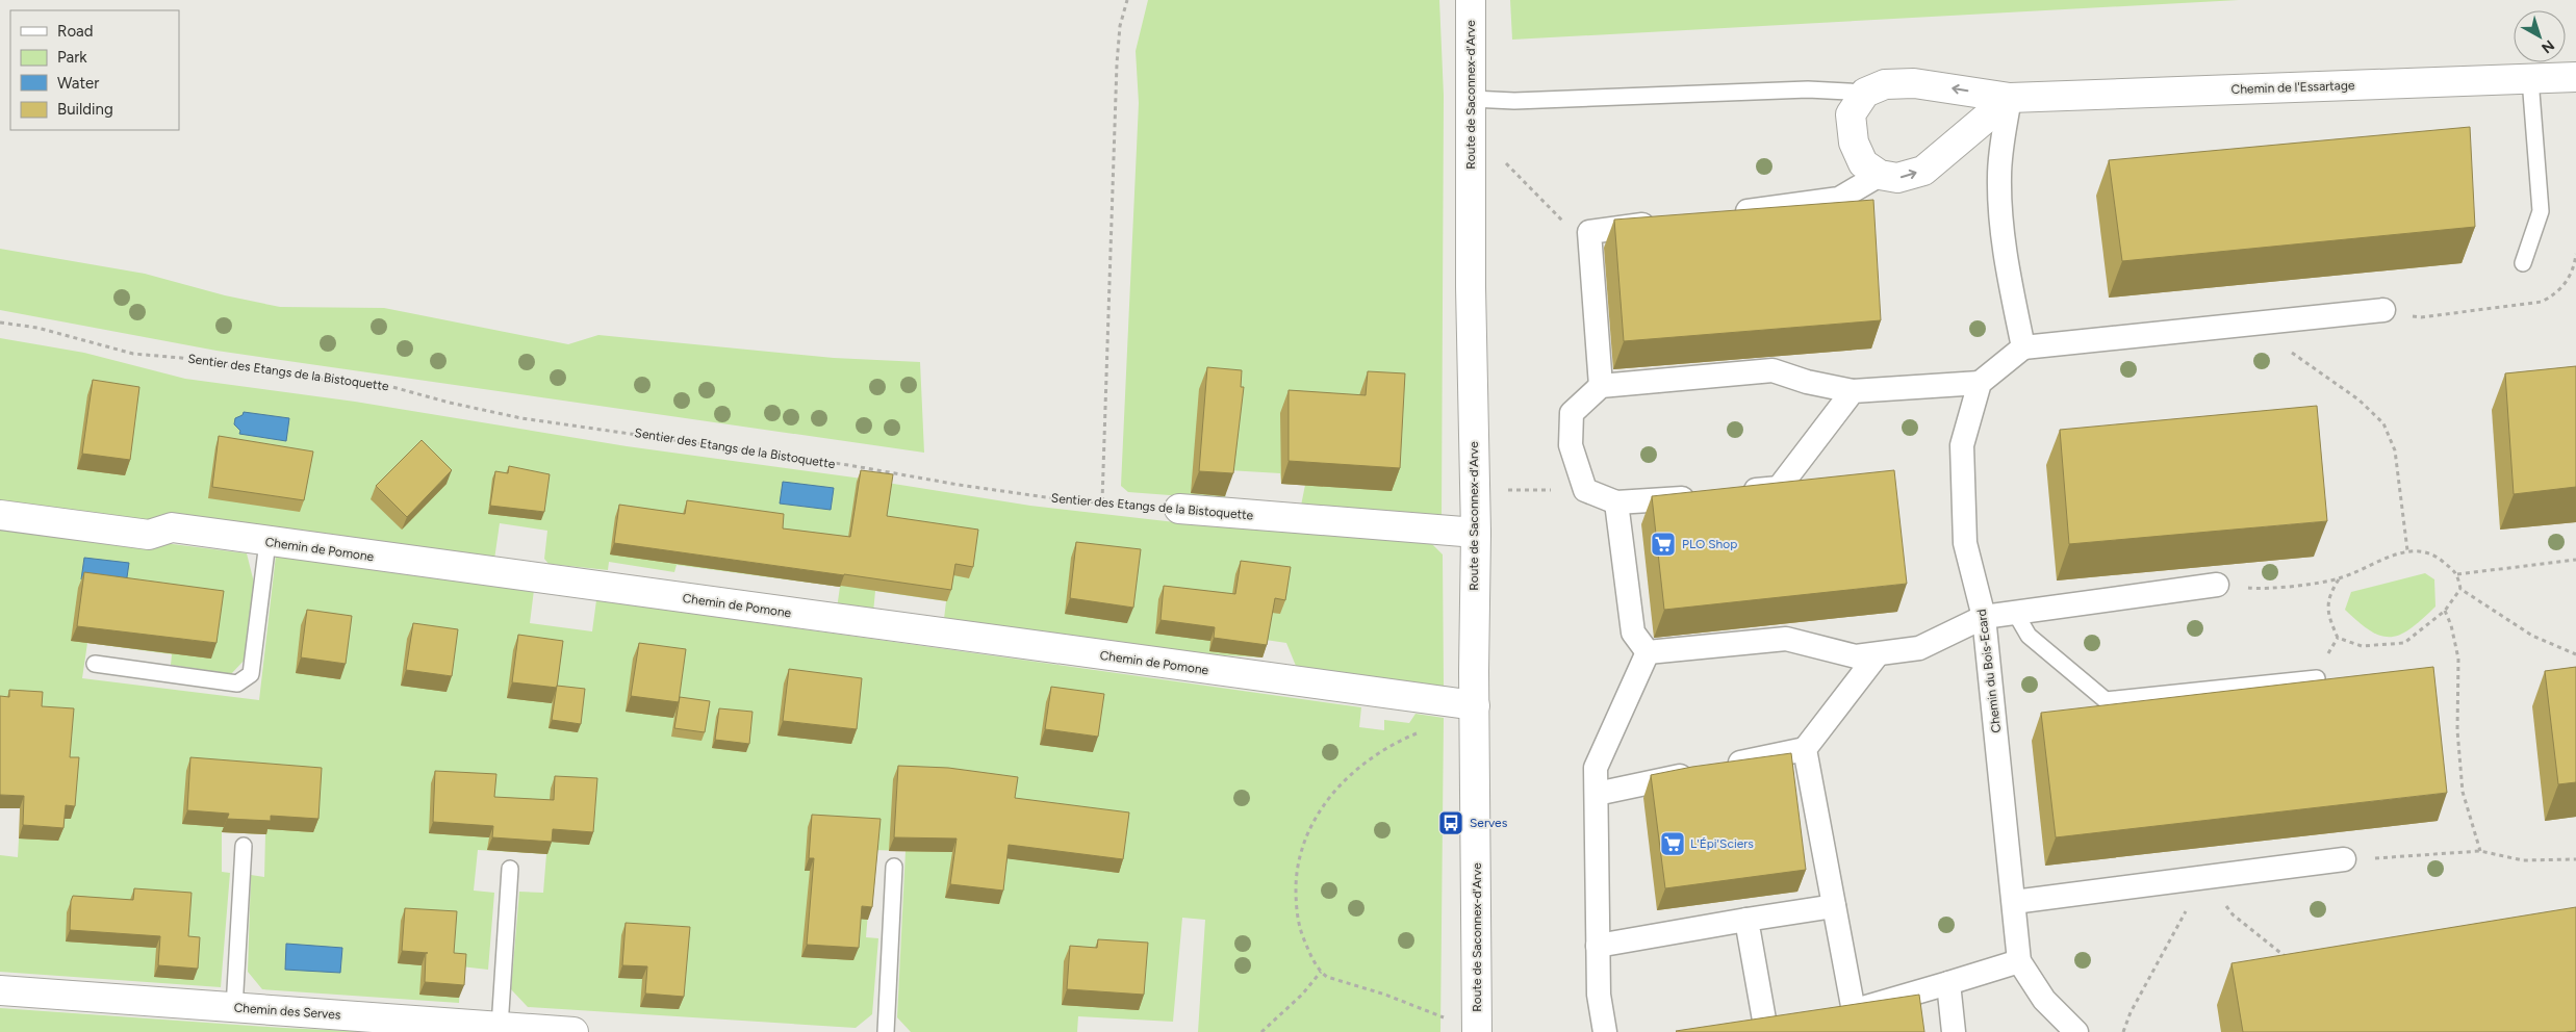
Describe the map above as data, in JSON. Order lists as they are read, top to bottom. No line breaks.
{"streets":{"street":["Chemin de l'Essartage","Route de Saconnex-d'Arve","Sentier des Etangs de la Bistoquette","Chemin de Pomone","Chemin du Bois-Ecard","Chemin des Serves"]},"crossings":[["Route de Saconnex-d'Arve","Sentier des Etangs de la Bistoquette"],["Route de Saconnex-d'Arve","Chemin de Pomone"]],"places":{"supermarket":["PLO Shop","L'Épi'Sciers"],"bus stop":["Serves"]},"legend":["Road","Park","Water","Building"],"north":"bottom right"}
